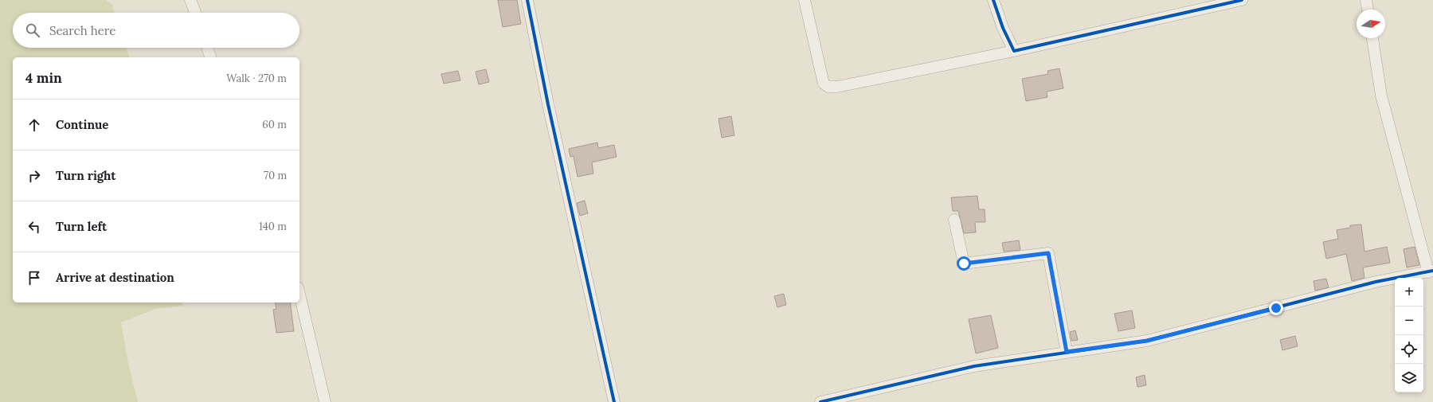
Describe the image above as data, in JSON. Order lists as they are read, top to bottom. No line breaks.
{"north":"right","page":{"search":"Search here","heading":["4 min","Walk · 270 m"],"list":[["Continue","60 m"],["Turn right","70 m"],["Turn left","140 m"],"Arrive at destination"],"map_buttons":["+","−"]}}
